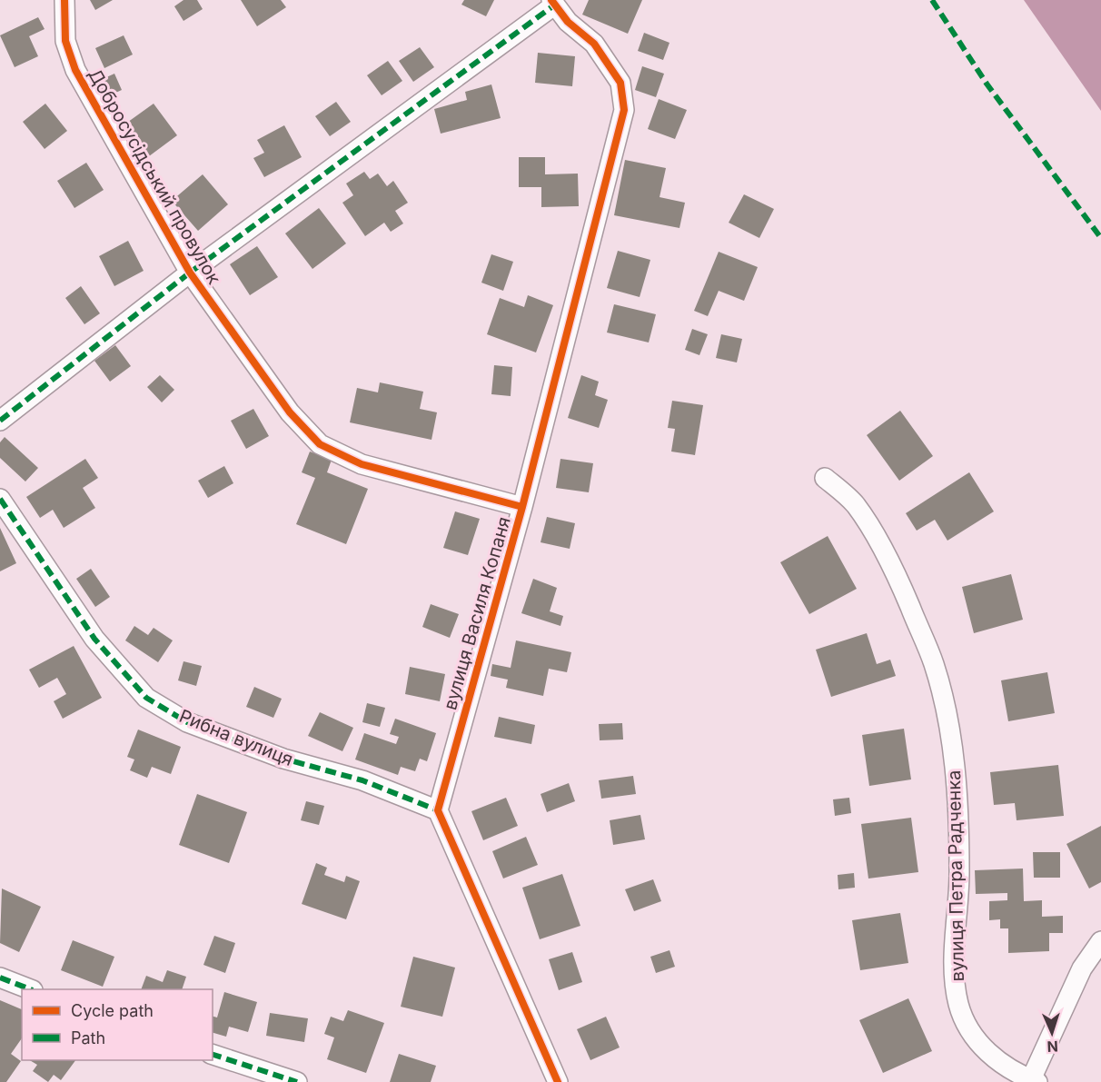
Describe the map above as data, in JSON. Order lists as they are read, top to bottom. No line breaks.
{"streets":{"street":["Добросусідський провулок","вулиця Василя Копаня","Рибна вулиця","вулиця Петра Радченка"]},"crossings":[["Добросусідський провулок","вулиця Василя Копаня"],["вулиця Василя Копаня","Рибна вулиця"]],"legend":["Cycle path","Path"],"north":"bottom"}
